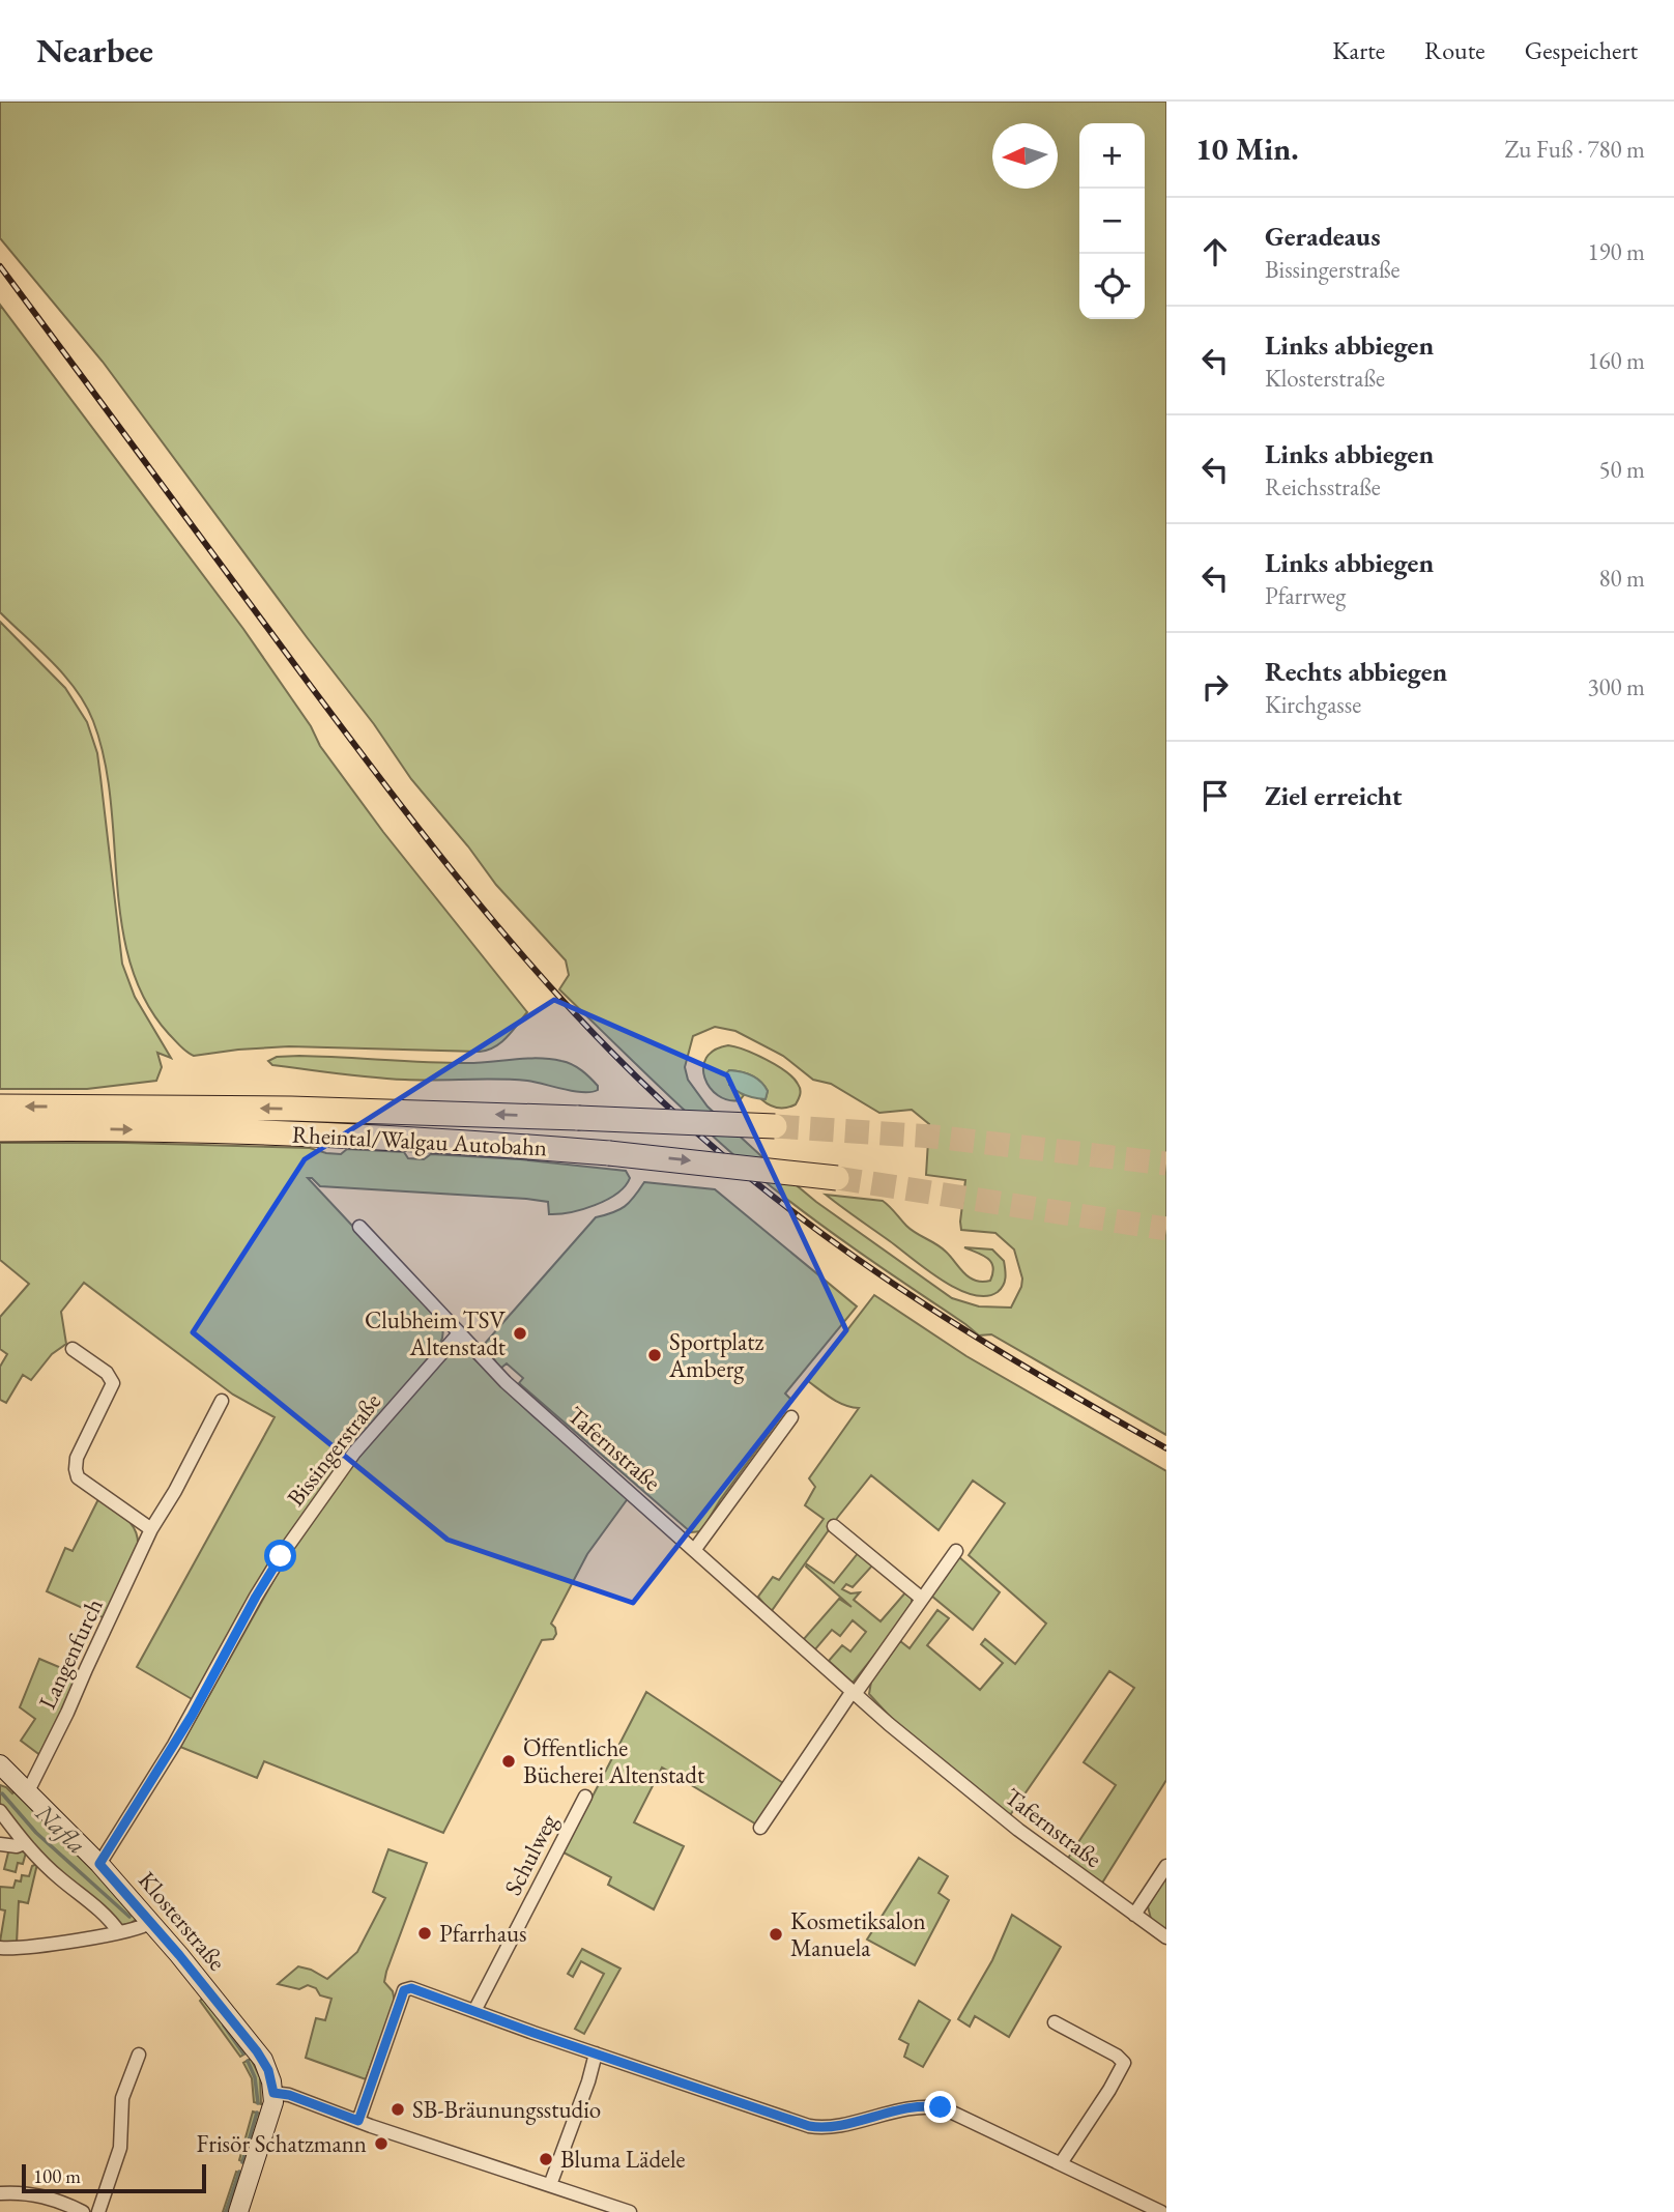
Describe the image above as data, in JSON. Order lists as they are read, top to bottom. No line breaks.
{"streets":{"highway":["Rheintal/Walgau Autobahn"],"main road":["Klosterstraße"],"street":["Tafernstraße","Bissingerstraße","Langenfurch","Schulweg"]},"crossings":[["Tafernstraße","Bissingerstraße"],["Bissingerstraße","Klosterstraße"],["Langenfurch","Klosterstraße"]],"water":["Nafla"],"places":["Clubheim TSV Altenstadt","Sportplatz Amberg","Öffentliche Bücherei Altenstadt","Pfarrhaus","Kosmetiksalon Manuela","SB-Bräunungsstudio","Frisör Schatzmann","Bluma Lädele"],"scale_bar":"100 m","north":"left","page":{"header":"Nearbee","nav":["Karte","Route","Gespeichert"],"heading":["10 Min.","Zu Fuß · 780 m"],"map_buttons":["+","−"],"list":[["Geradeaus","Bissingerstraße","190 m"],["Links abbiegen","Klosterstraße","160 m"],["Links abbiegen","Reichsstraße","50 m"],["Links abbiegen","Pfarrweg","80 m"],["Rechts abbiegen","Kirchgasse","300 m"],"Ziel erreicht"],"scale":"100 m"}}
